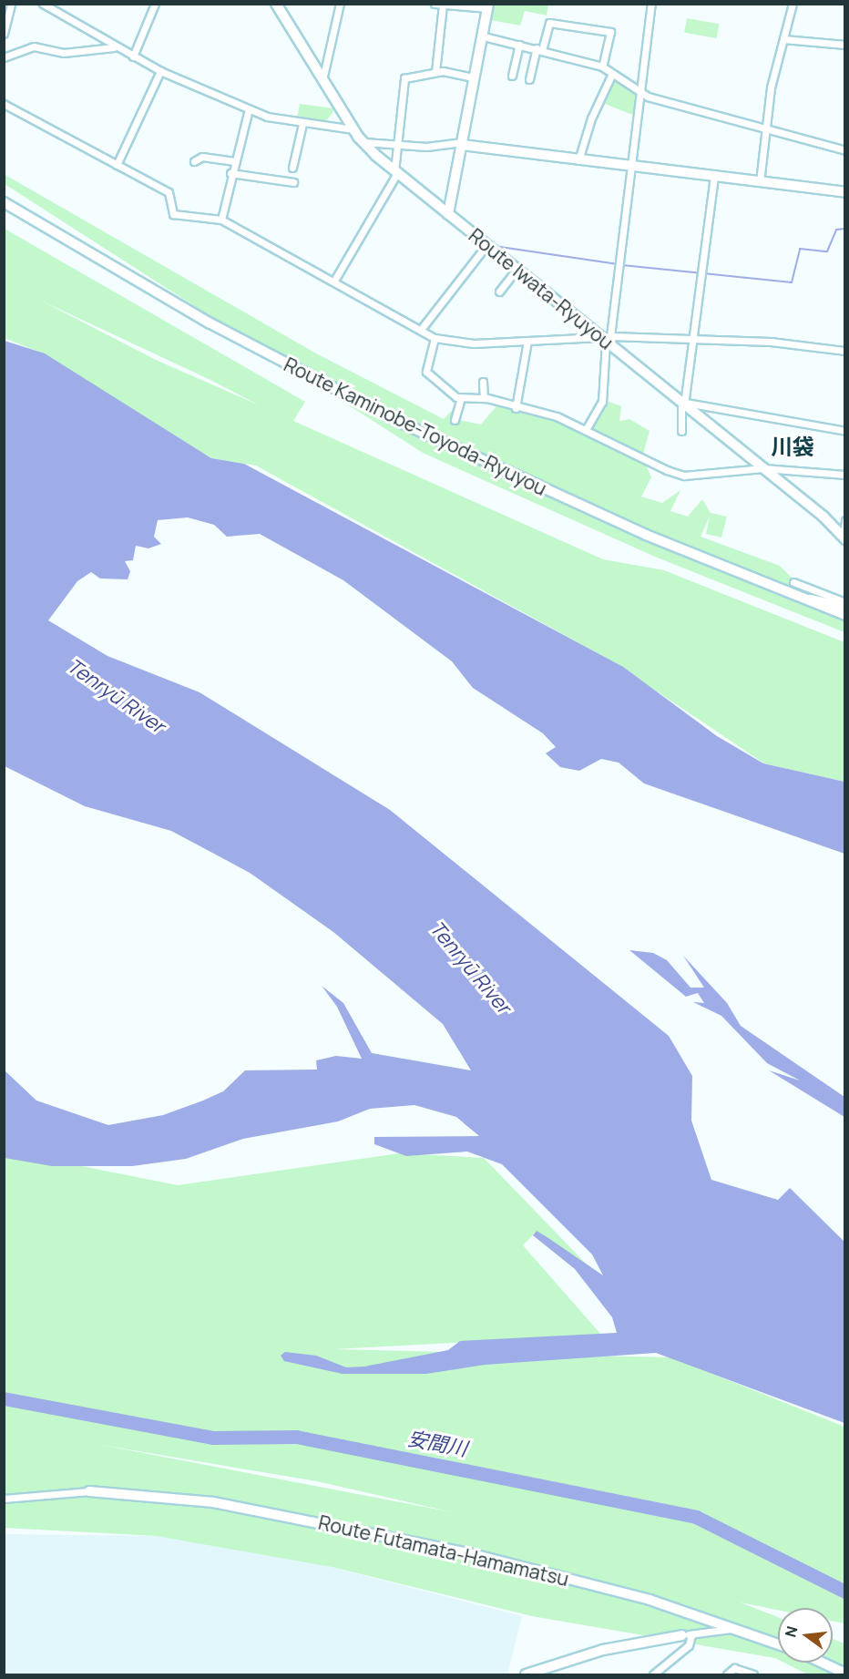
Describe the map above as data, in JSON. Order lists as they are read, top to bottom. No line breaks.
{"streets":{"main road":["Route Iwata-Ryuyou","Route Kaminobe-Toyoda-Ryuyou","Route Futamata-Hamamatsu"]},"districts":["川袋"],"water":["Tenryū River","安間川"],"north":"left"}
